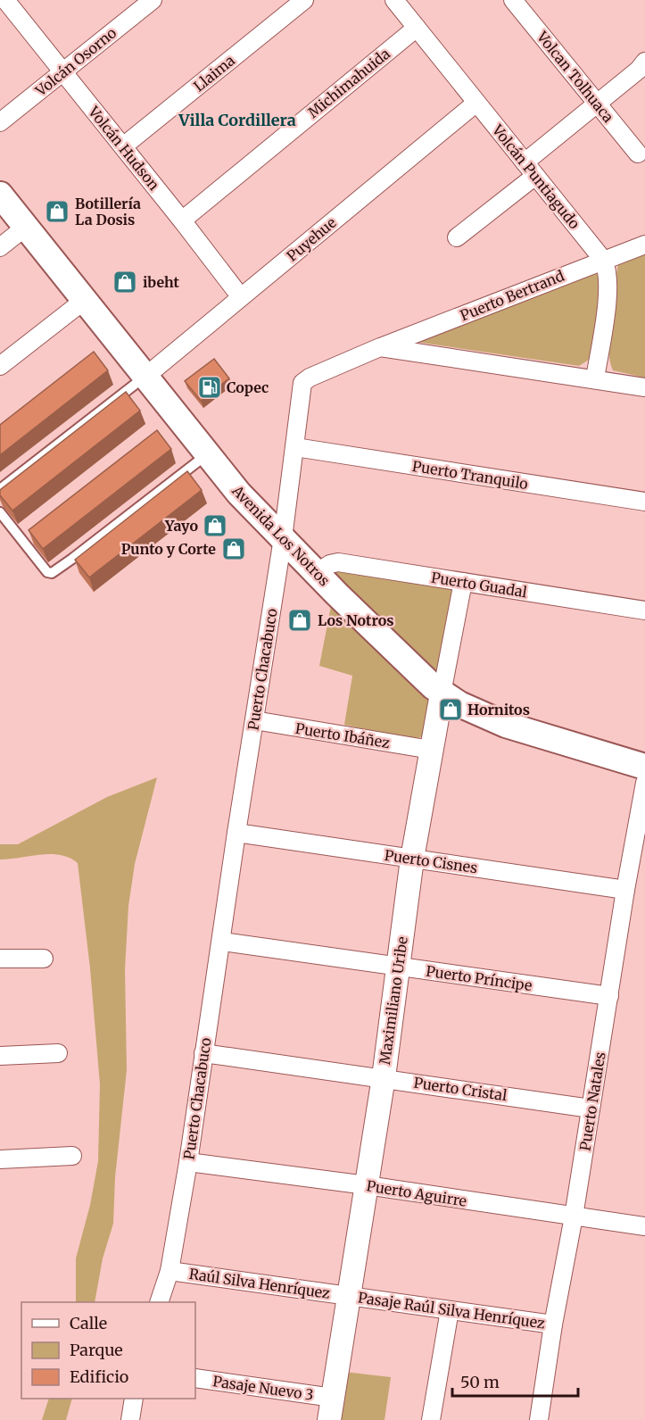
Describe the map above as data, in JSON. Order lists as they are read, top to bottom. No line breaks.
{"streets":{"main road":["Avenida Los Notros"],"street":["Volcán Osorno","Llaima","Volcan Tolhuaca","Michimahuida","Volcán Hudson","Volcán Puntiagudo","Puyehue","Puerto Bertrand","Puerto Tranquilo","Puerto Guadal","Puerto Chacabuco","Puerto Ibáñez","Puerto Cisnes","Puerto Príncipe","Maximiliano Uribe","Puerto Cristal","Puerto Natales","Puerto Aguirre","Raúl Silva Henríquez","Pasaje Raúl Silva Henríquez","Pasaje Nuevo 3"]},"crossings":[["Volcán Osorno","Volcán Hudson"],["Llaima","Volcán Hudson"],["Michimahuida","Volcán Hudson"],["Michimahuida","Volcán Puntiagudo"],["Volcán Hudson","Puyehue"],["Volcán Puntiagudo","Puyehue"],["Volcán Puntiagudo","Puerto Bertrand"],["Puyehue","Avenida Los Notros"],["Puerto Bertrand","Puerto Chacabuco"],["Puerto Tranquilo","Puerto Chacabuco"],["Avenida Los Notros","Puerto Guadal"],["Avenida Los Notros","Puerto Chacabuco"],["Avenida Los Notros","Maximiliano Uribe"],["Puerto Guadal","Maximiliano Uribe"],["Puerto Chacabuco","Puerto Ibáñez"],["Puerto Chacabuco","Puerto Cisnes"],["Puerto Chacabuco","Puerto Príncipe"],["Puerto Chacabuco","Puerto Cristal"],["Puerto Chacabuco","Puerto Aguirre"],["Puerto Chacabuco","Raúl Silva Henríquez"],["Puerto Ibáñez","Maximiliano Uribe"],["Puerto Cisnes","Maximiliano Uribe"],["Puerto Cisnes","Puerto Natales"],["Puerto Príncipe","Maximiliano Uribe"],["Puerto Príncipe","Puerto Natales"],["Maximiliano Uribe","Puerto Cristal"],["Maximiliano Uribe","Puerto Aguirre"],["Maximiliano Uribe","Raúl Silva Henríquez"],["Maximiliano Uribe","Pasaje Raúl Silva Henríquez"],["Maximiliano Uribe","Pasaje Nuevo 3"],["Puerto Cristal","Puerto Natales"],["Puerto Natales","Puerto Aguirre"],["Puerto Natales","Pasaje Raúl Silva Henríquez"],["Raúl Silva Henríquez","Pasaje Raúl Silva Henríquez"]],"districts":["Villa Cordillera"],"places":{"shop":["Botillería La Dosis","ibeht","Yayo","Punto y Corte","Los Notros","Hornitos"],"fuel station":["Copec"]},"legend":["Calle","Parque","Edificio"],"scale_bar":"50 m"}
